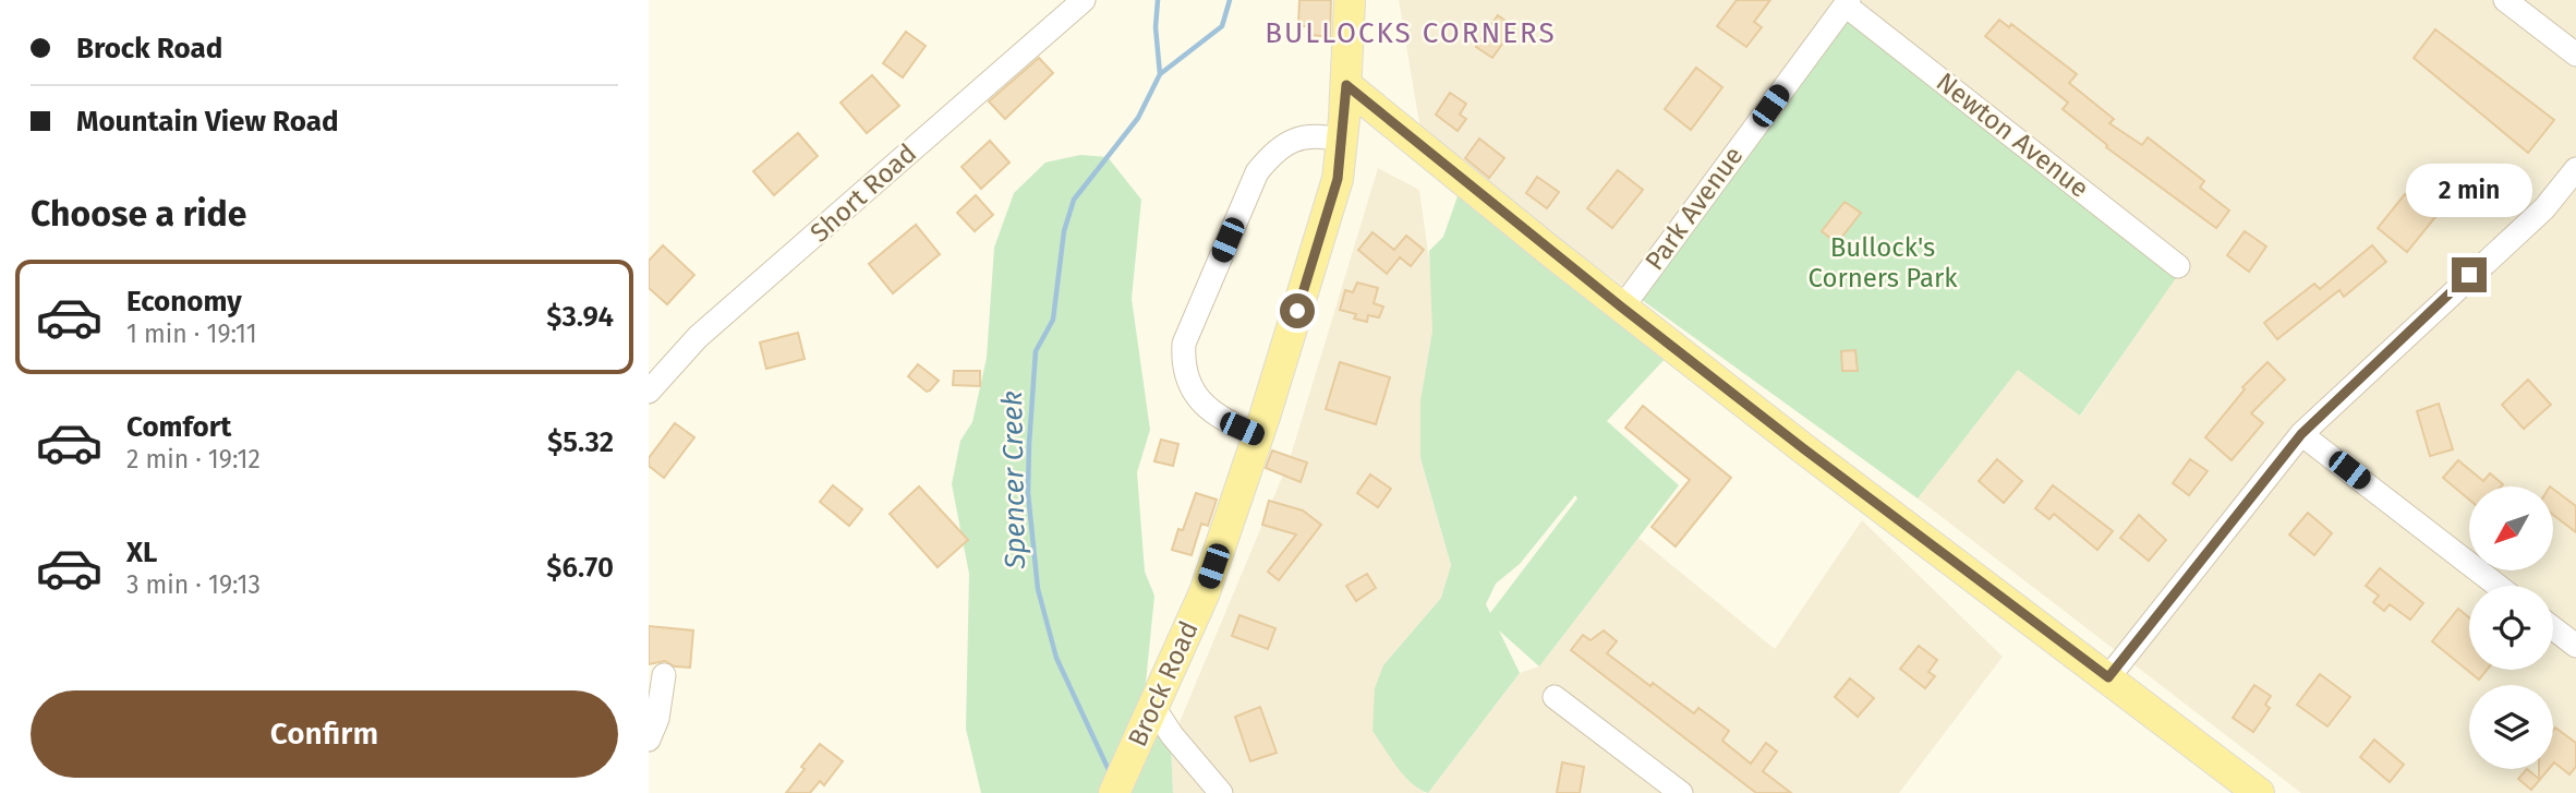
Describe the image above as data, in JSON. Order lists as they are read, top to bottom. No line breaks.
{"streets":{"main road":["Brock Road"],"street":["Newton Avenue","Short Road","Park Avenue"]},"crossings":[["Newton Avenue","Park Avenue"]],"districts":["BULLOCKS CORNERS"],"water":["Spencer Creek"],"parks":["Bullock's Corners Park"],"north":"bottom left","page":{"banner":["Brock Road","Mountain View Road"],"bubble":"2 min","heading":"Choose a ride","list":[{"name":"Economy","note":"1 min · 19:11","value":"$3.94"},{"name":"Comfort","note":"2 min · 19:12","value":"$5.32"},{"name":"XL","note":"3 min · 19:13","value":"$6.70"}],"buttons":"Confirm"}}
